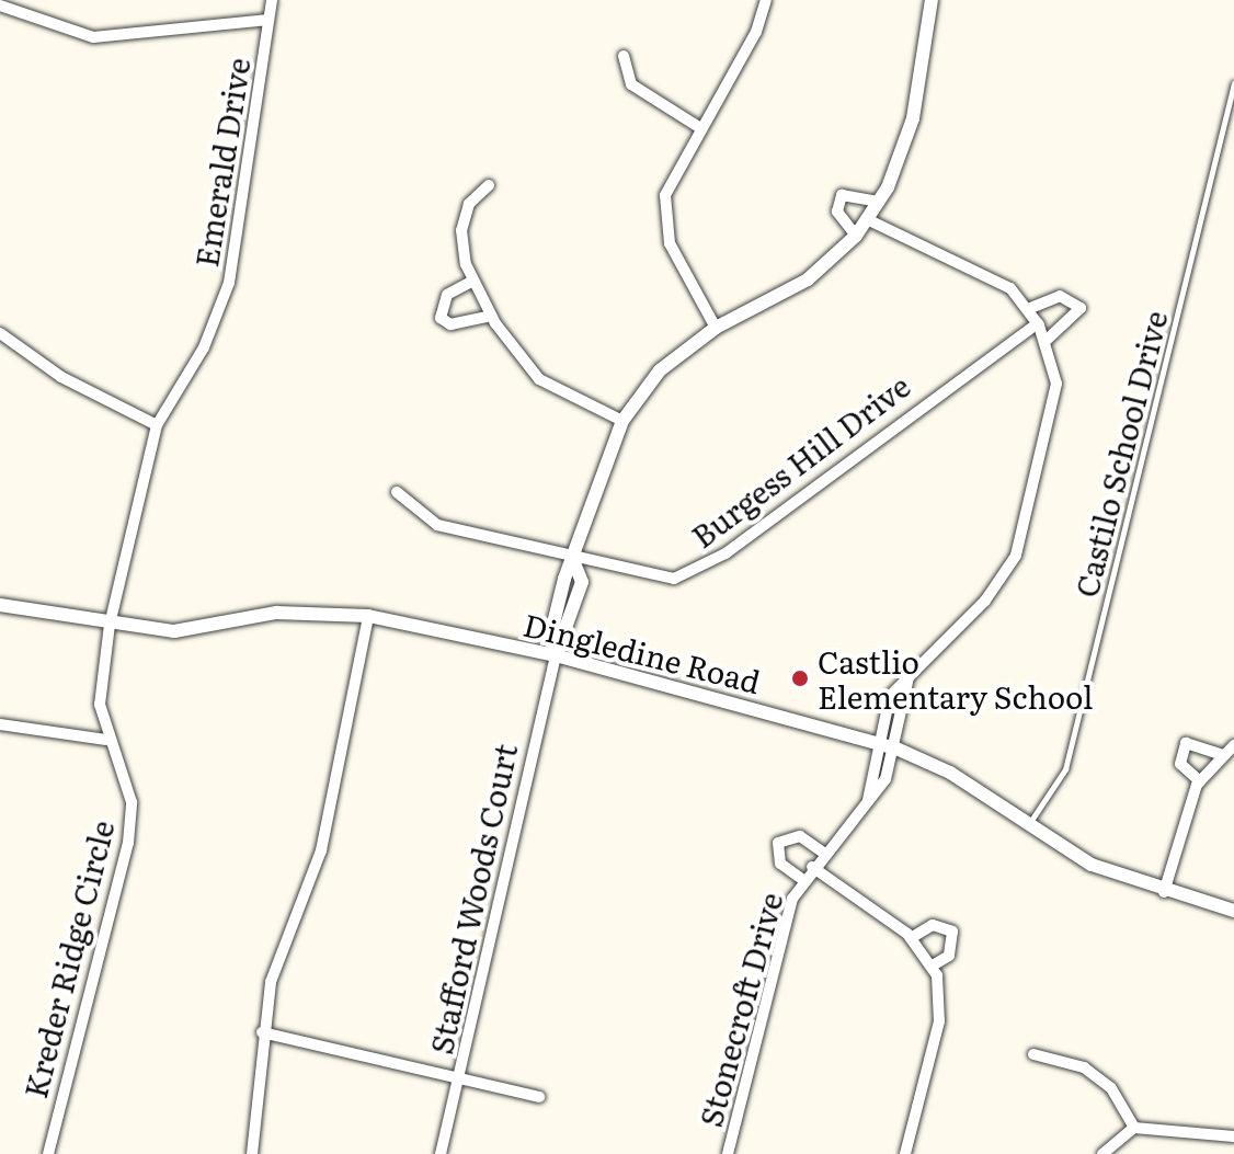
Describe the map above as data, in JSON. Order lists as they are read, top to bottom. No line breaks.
{"streets":{"street":["Emerald Drive","Burgess Hill Drive","Dingledine Road","Stafford Woods Court","Kreder Ridge Circle","Stonecroft Drive"],"lane":["Castilo School Drive"]},"crossings":[["Emerald Drive","Dingledine Road"],["Emerald Drive","Kreder Ridge Circle"],["Castilo School Drive","Dingledine Road"],["Dingledine Road","Stafford Woods Court"],["Dingledine Road","Kreder Ridge Circle"],["Dingledine Road","Stonecroft Drive"]],"places":["Castlio Elementary School"]}
